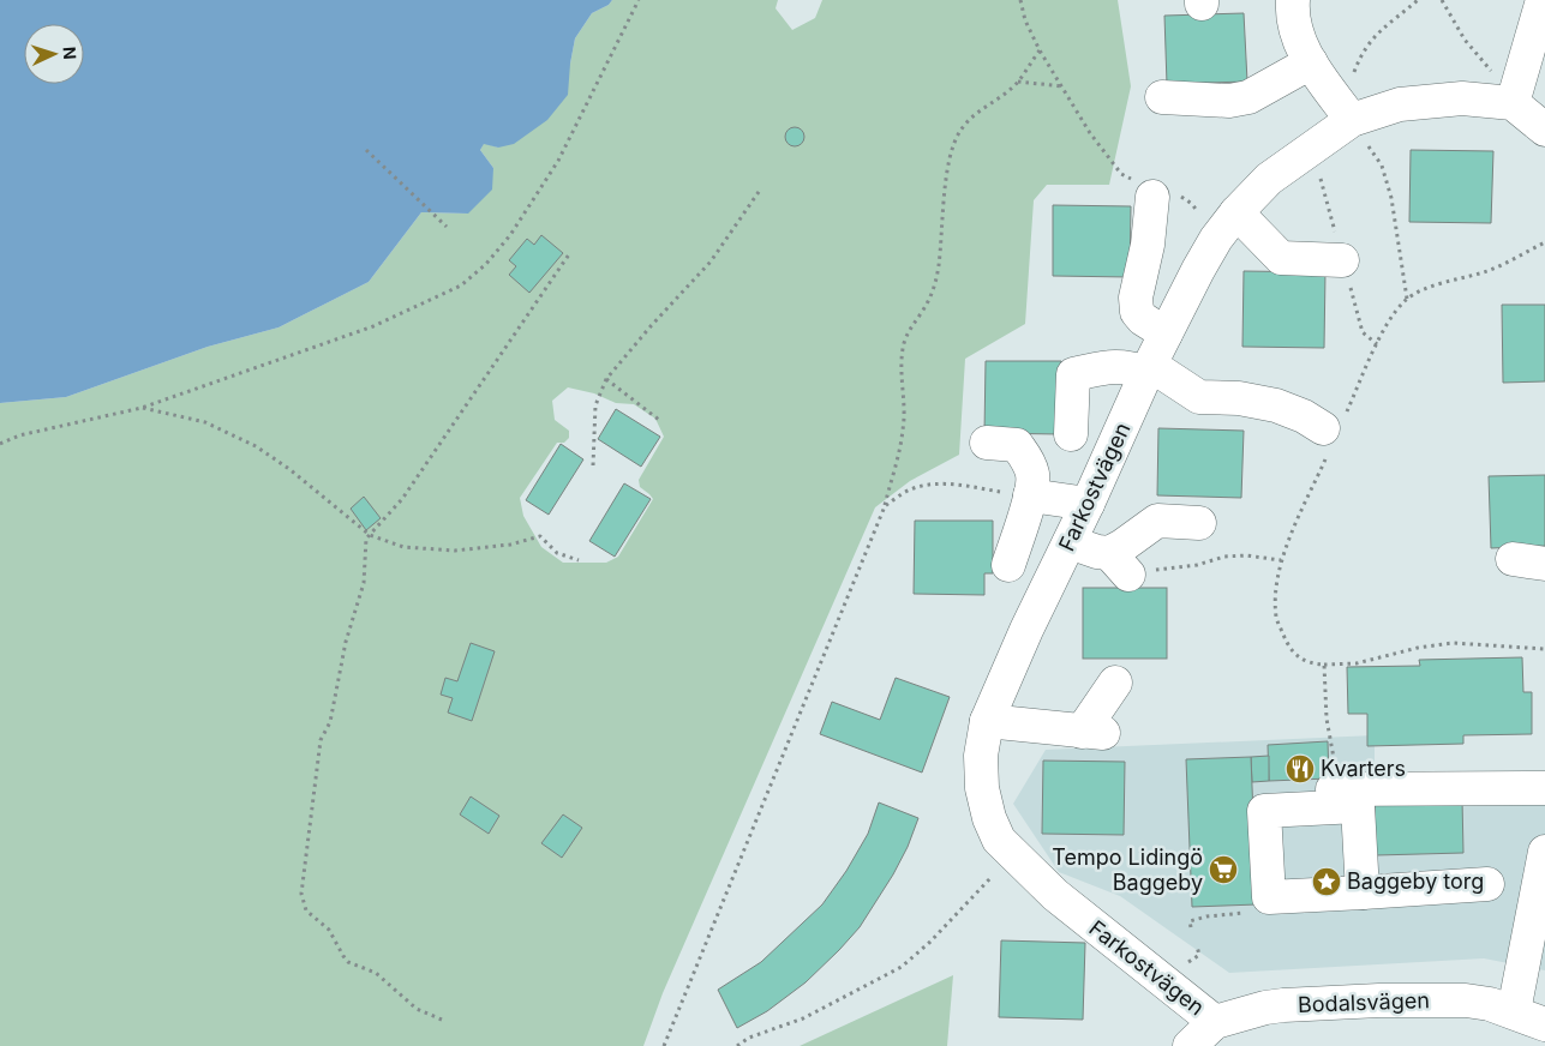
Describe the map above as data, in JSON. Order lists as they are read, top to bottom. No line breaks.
{"streets":{"street":["Farkostvägen","Bodalsvägen"]},"crossings":[["Farkostvägen","Bodalsvägen"]],"places":{"restaurant":["Kvarters"],"supermarket":["Tempo Lidingö Baggeby"],"place":["Baggeby torg"]},"north":"right"}
